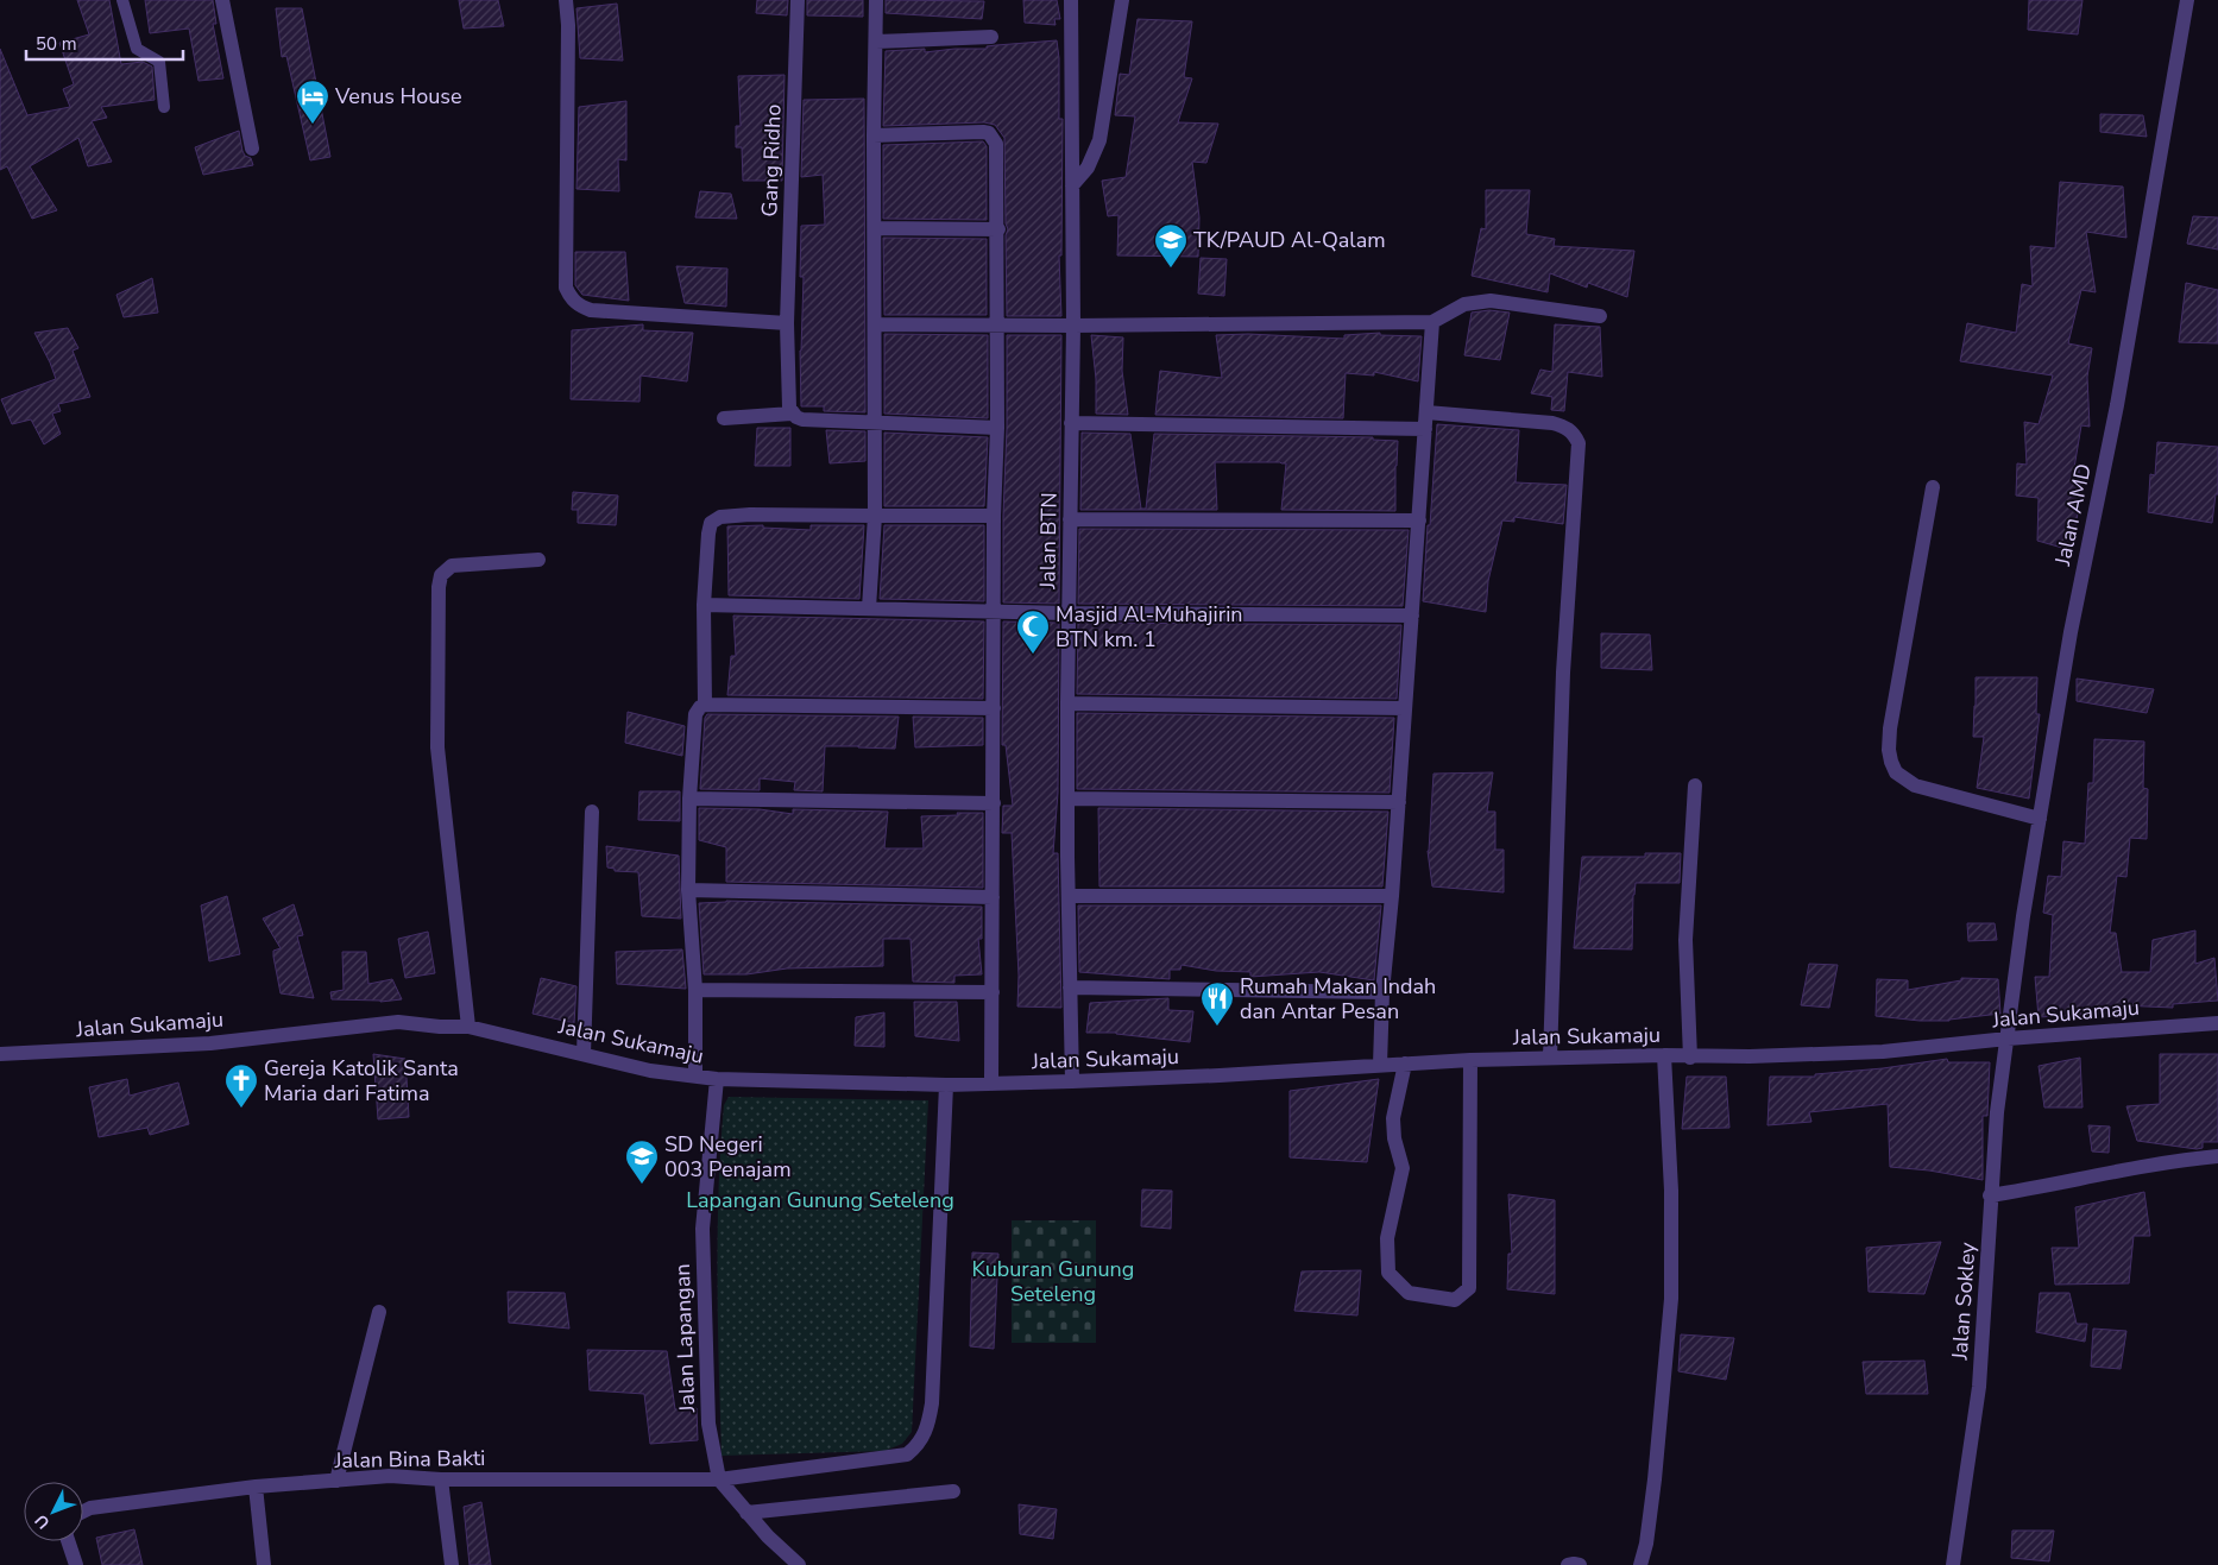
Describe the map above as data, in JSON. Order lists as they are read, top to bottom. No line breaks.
{"streets":{"street":["Gang Ridho","Jalan AMD","Jalan BTN","Jalan Sukamaju","Jalan Sokley","Jalan Lapangan","Jalan Bina Bakti"]},"crossings":[["Jalan AMD","Jalan Sukamaju"],["Jalan AMD","Jalan Sokley"],["Jalan BTN","Jalan Sukamaju"],["Jalan Sukamaju","Jalan Sokley"],["Jalan Sukamaju","Jalan Lapangan"],["Jalan Sukamaju","Jalan Bina Bakti"],["Jalan Lapangan","Jalan Bina Bakti"]],"parks":["Lapangan Gunung Seteleng","Kuburan Gunung Seteleng"],"places":{"hotel":["Venus House"],"school or university":["TK/PAUD Al-Qalam","SD Negeri 003 Penajam"],"mosque":["Masjid Al-Muhajirin BTN km. 1"],"restaurant":["Rumah Makan Indah dan Antar Pesan"],"church":["Gereja Katolik Santa Maria dari Fatima"]},"scale_bar":"50 m","north":"bottom left"}
